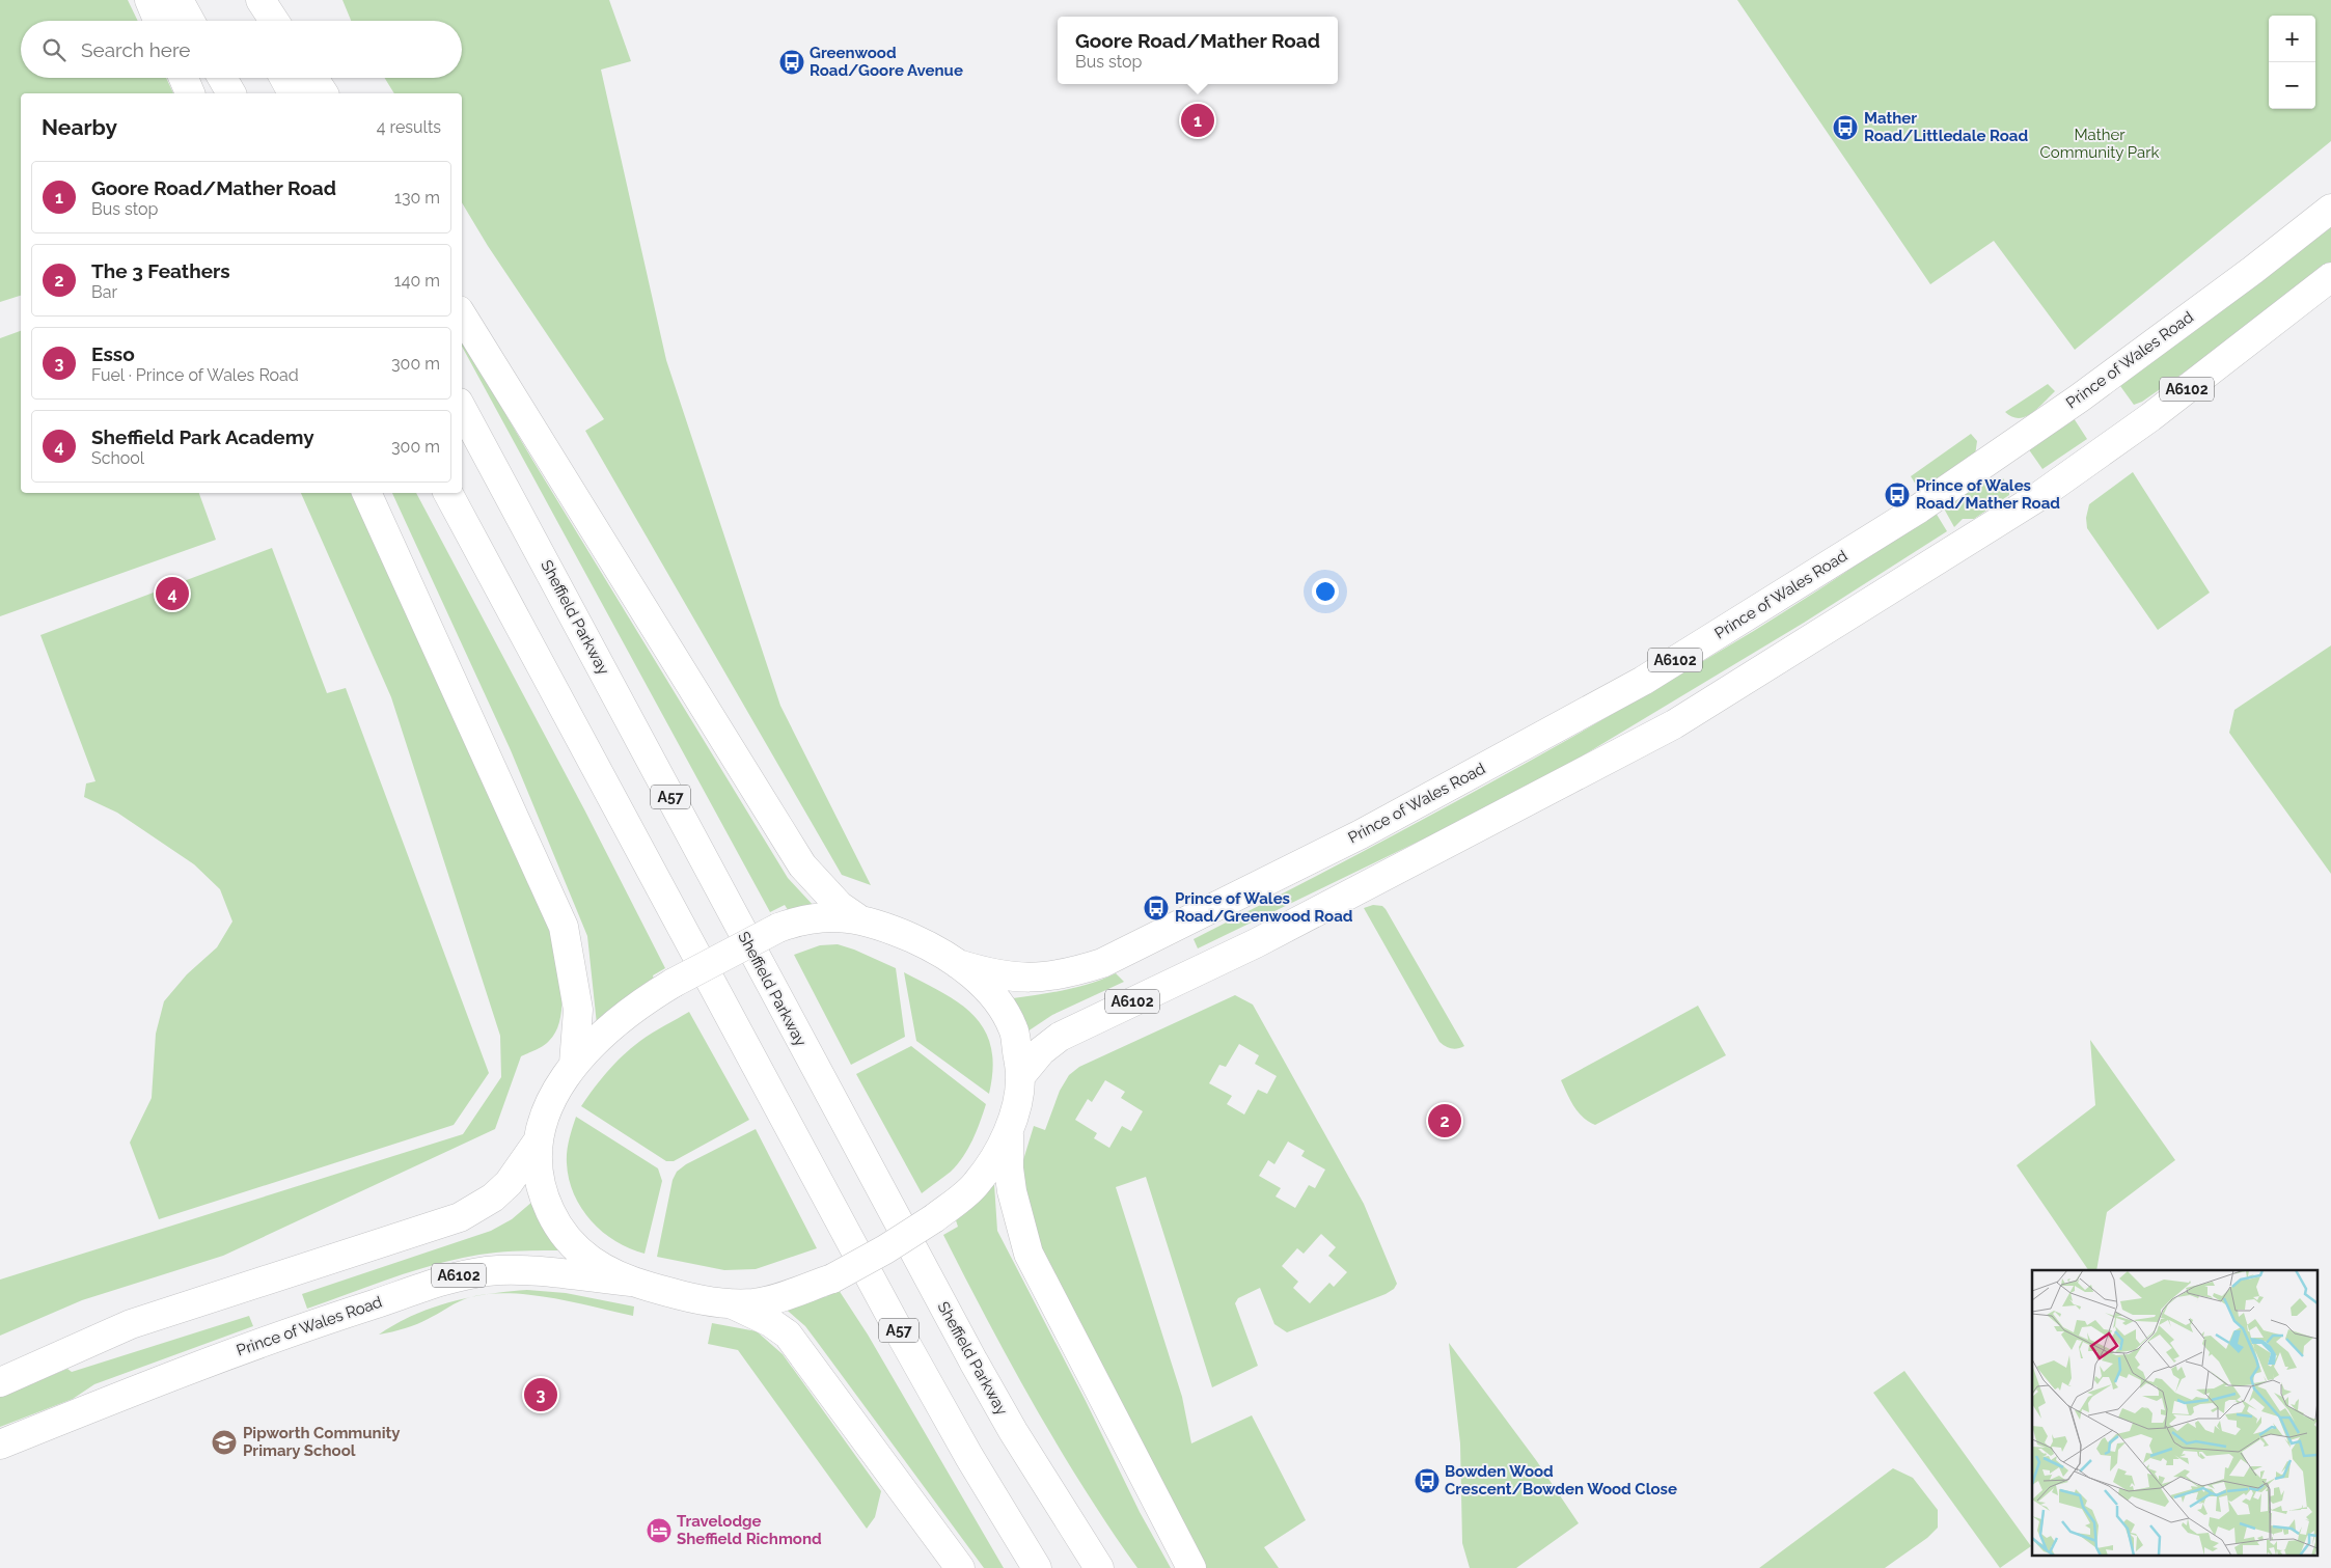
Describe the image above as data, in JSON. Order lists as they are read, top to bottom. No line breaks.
{"streets":{"highway":["Prince of Wales Road","A6102","Sheffield Parkway","A57"]},"crossings":[["Prince of Wales Road","A6102"]],"parks":["Mather Community Park"],"places":{"bus stop":["Greenwood Road/Goore Avenue","Mather Road/Littledale Road","Prince of Wales Road/Mather Road","Prince of Wales Road/Greenwood Road","Bowden Wood Crescent/Bowden Wood Close"],"school or university":["Pipworth Community Primary School"],"hotel":["Travelodge Sheffield Richmond"]},"page":{"map_buttons":["+","−"],"popup":["Goore Road/Mather Road","Bus stop"],"search":"Search here","heading":["Nearby","4 results"],"pins":["1","4","2","3"],"list":[{"mark":"1","name":"Goore Road/Mather Road","note":"Bus stop","value":"130 m"},{"mark":"2","name":"The 3 Feathers","note":"Bar","value":"140 m"},{"mark":"3","name":"Esso","note":"Fuel · Prince of Wales Road","value":"300 m"},{"mark":"4","name":"Sheffield Park Academy","note":"School","value":"300 m"}]}}
